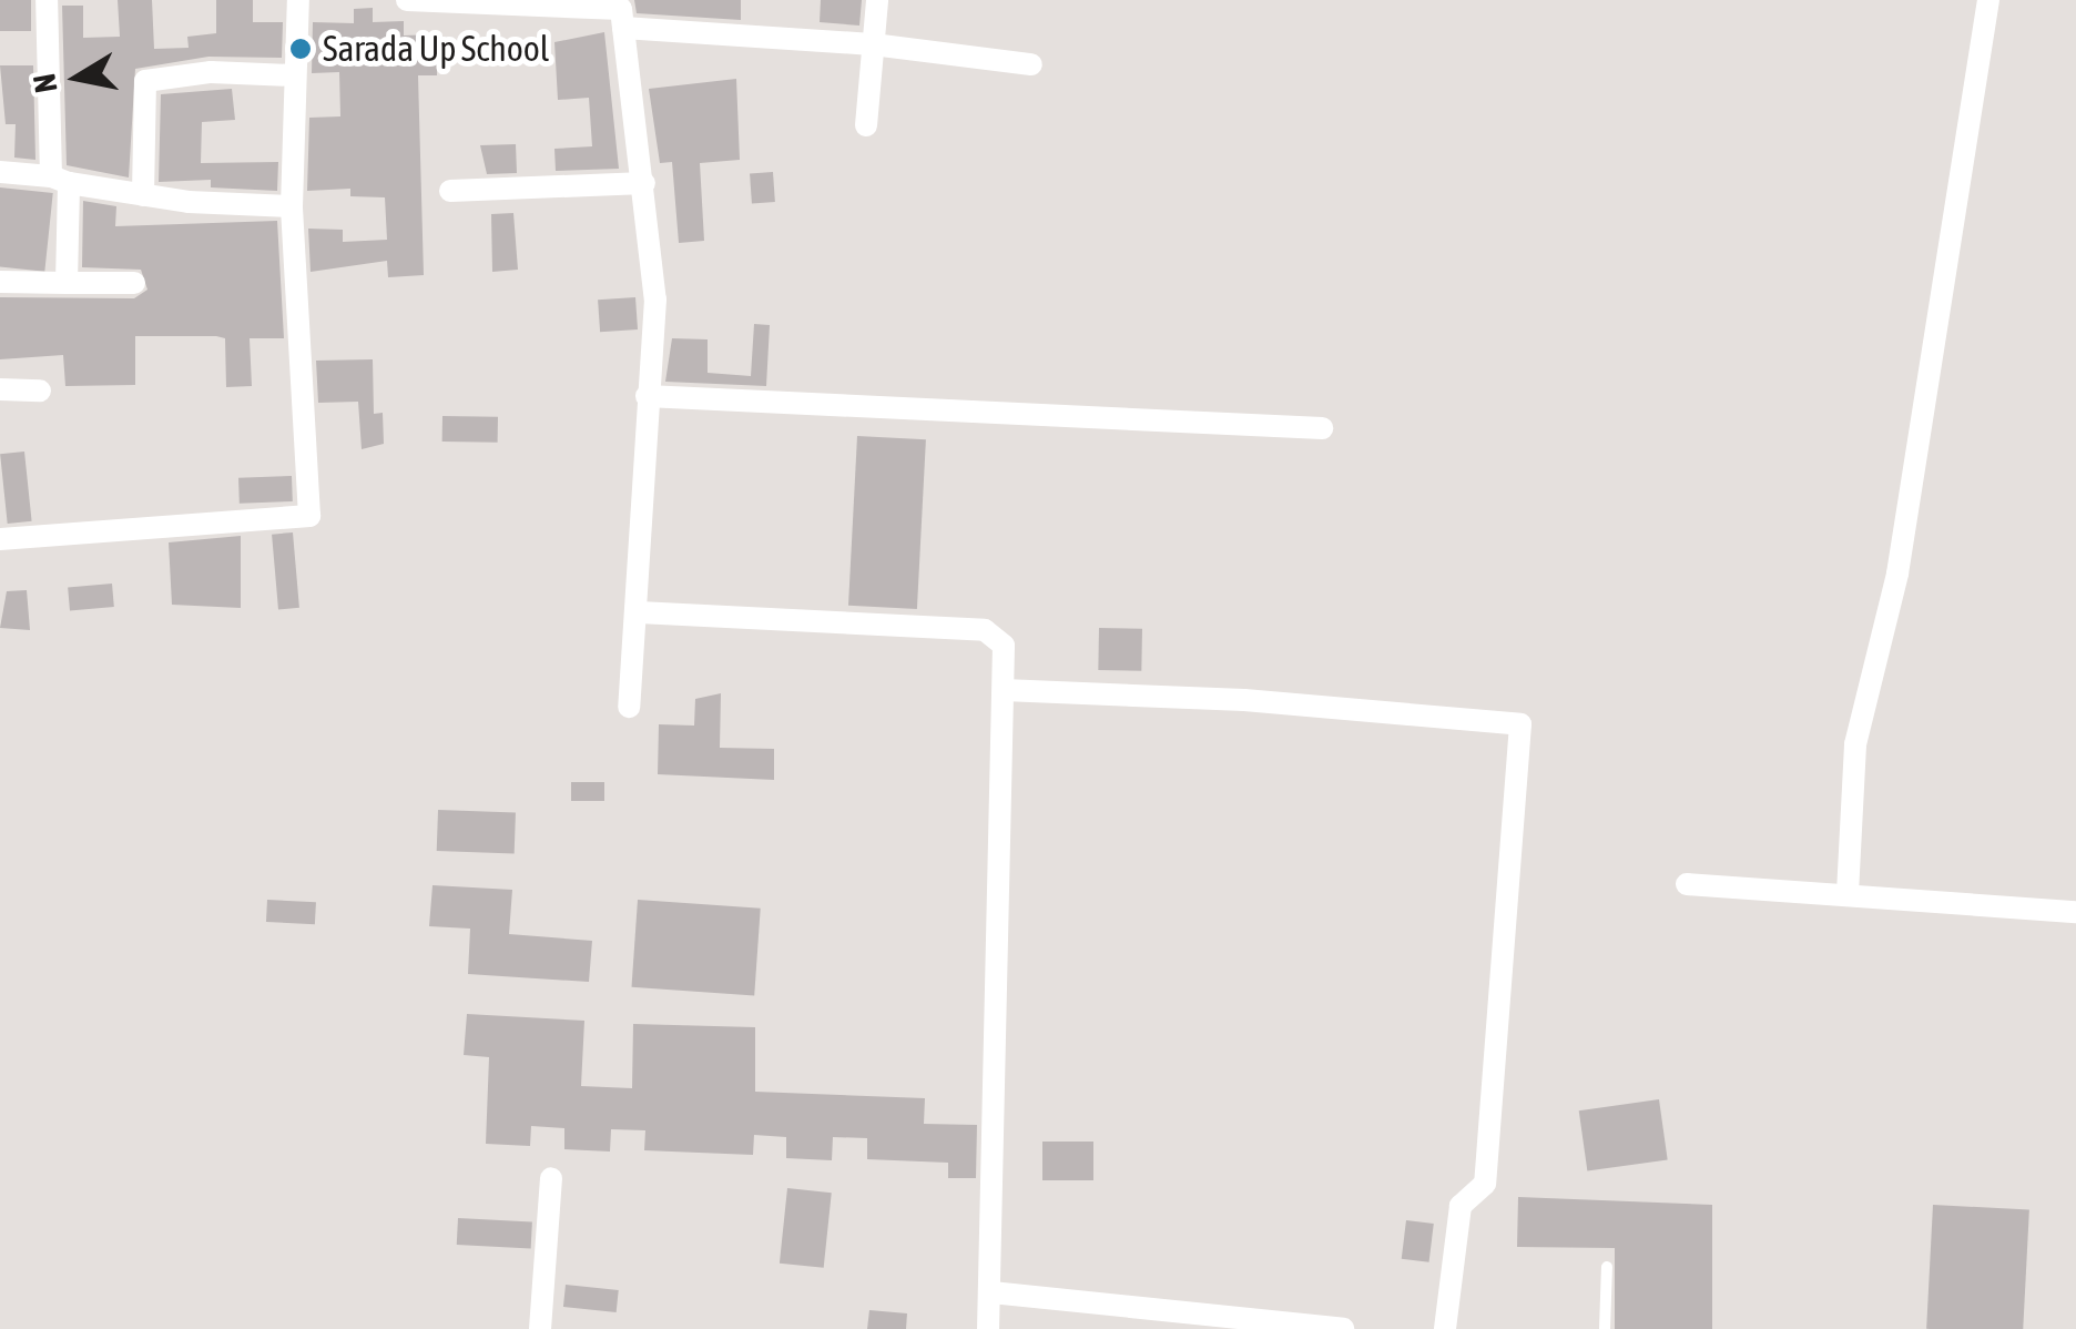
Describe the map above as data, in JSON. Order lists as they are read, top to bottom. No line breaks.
{"places":["Sarada Up School"],"north":"left"}
